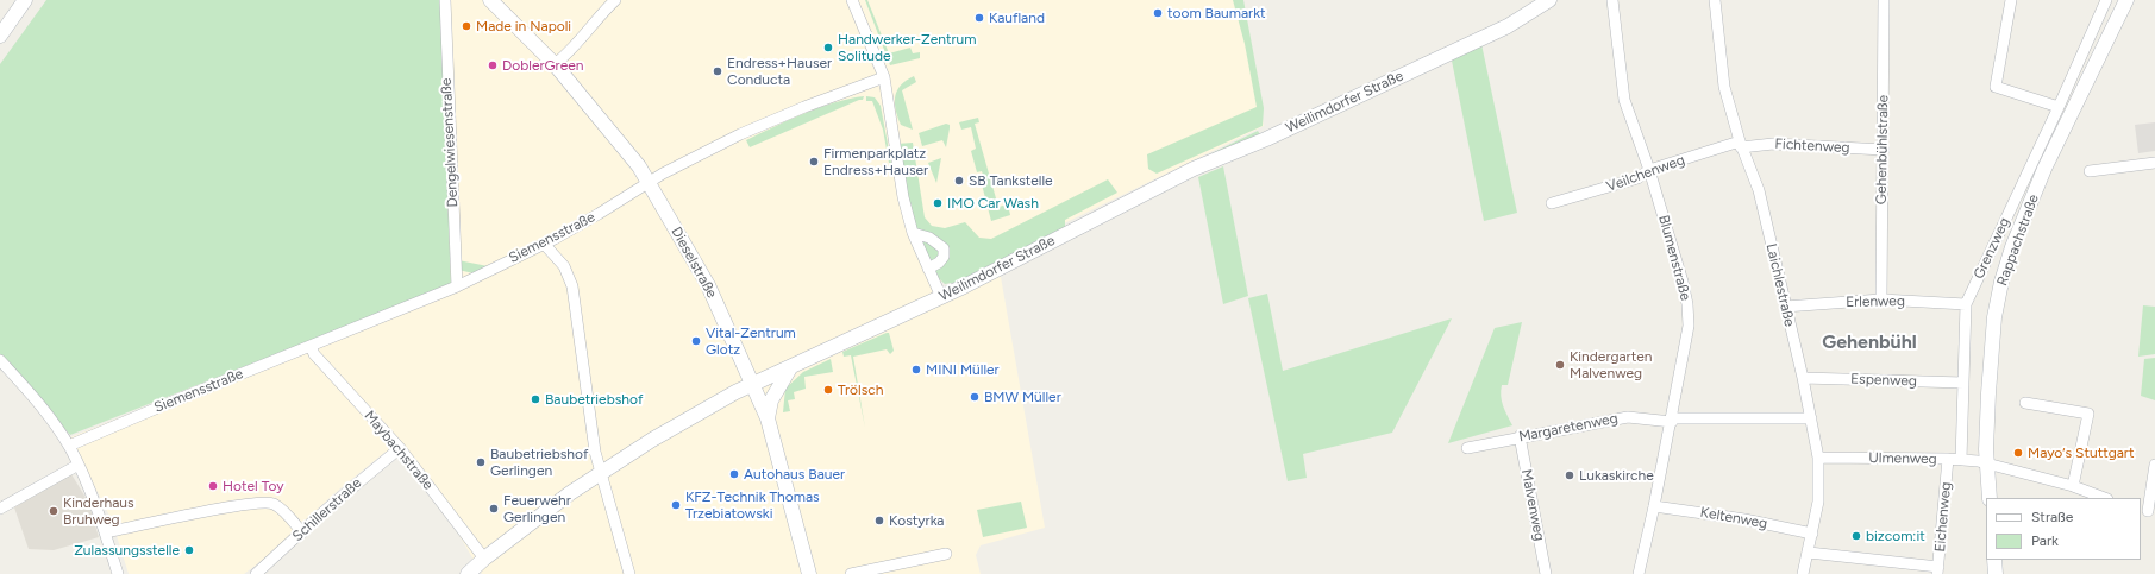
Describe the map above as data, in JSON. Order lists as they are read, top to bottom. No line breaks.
{"streets":{"street":["Weilimdorfer Straße","Dengelwiesenstraße","Fichtenweg","Gehenbühlstraße","Veilchenweg","Siemensstraße","Rappachstraße","Grenzweg","Blumenstraße","Dieselstraße","Laichlestraße","Erlenweg","Espenweg","Margaretenweg","Maybachstraße","Ulmenweg","Malvenweg","Schillerstraße","Eichenweg","Keltenweg"]},"crossings":[["Weilimdorfer Straße","Dieselstraße"],["Weilimdorfer Straße","Maybachstraße"],["Dengelwiesenstraße","Siemensstraße"],["Fichtenweg","Gehenbühlstraße"],["Fichtenweg","Veilchenweg"],["Fichtenweg","Laichlestraße"],["Gehenbühlstraße","Erlenweg"],["Veilchenweg","Blumenstraße"],["Veilchenweg","Laichlestraße"],["Siemensstraße","Dieselstraße"],["Siemensstraße","Maybachstraße"],["Rappachstraße","Ulmenweg"],["Grenzweg","Erlenweg"],["Grenzweg","Espenweg"],["Grenzweg","Ulmenweg"],["Blumenstraße","Margaretenweg"],["Blumenstraße","Keltenweg"],["Laichlestraße","Erlenweg"],["Laichlestraße","Espenweg"],["Laichlestraße","Margaretenweg"],["Laichlestraße","Ulmenweg"],["Laichlestraße","Keltenweg"],["Margaretenweg","Malvenweg"],["Maybachstraße","Schillerstraße"],["Ulmenweg","Eichenweg"]],"districts":["Gehenbühl"],"places":["toom Baumarkt","Kaufland","Made in Napoli","Handwerker-Zentrum Solitude","DoblerGreen","Endress+Hauser Conducta","Firmenparkplatz Endress+Hauser","SB Tankstelle","IMO Car Wash","Vital-Zentrum Glotz","Kindergarten Malvenweg","MINI Müller","Trölsch","BMW Müller","Baubetriebshof","Mayo‘s Stuttgart","Baubetriebshof Gerlingen","Autohaus Bauer","Lukaskirche","Hotel Toy","KFZ-Technik Thomas Trzebiatowski","Feuerwehr Gerlingen","Kinderhaus Bruhweg","Kostyrka","bizcom:it","Zulassungsstelle"],"legend":["Straße","Park"]}
